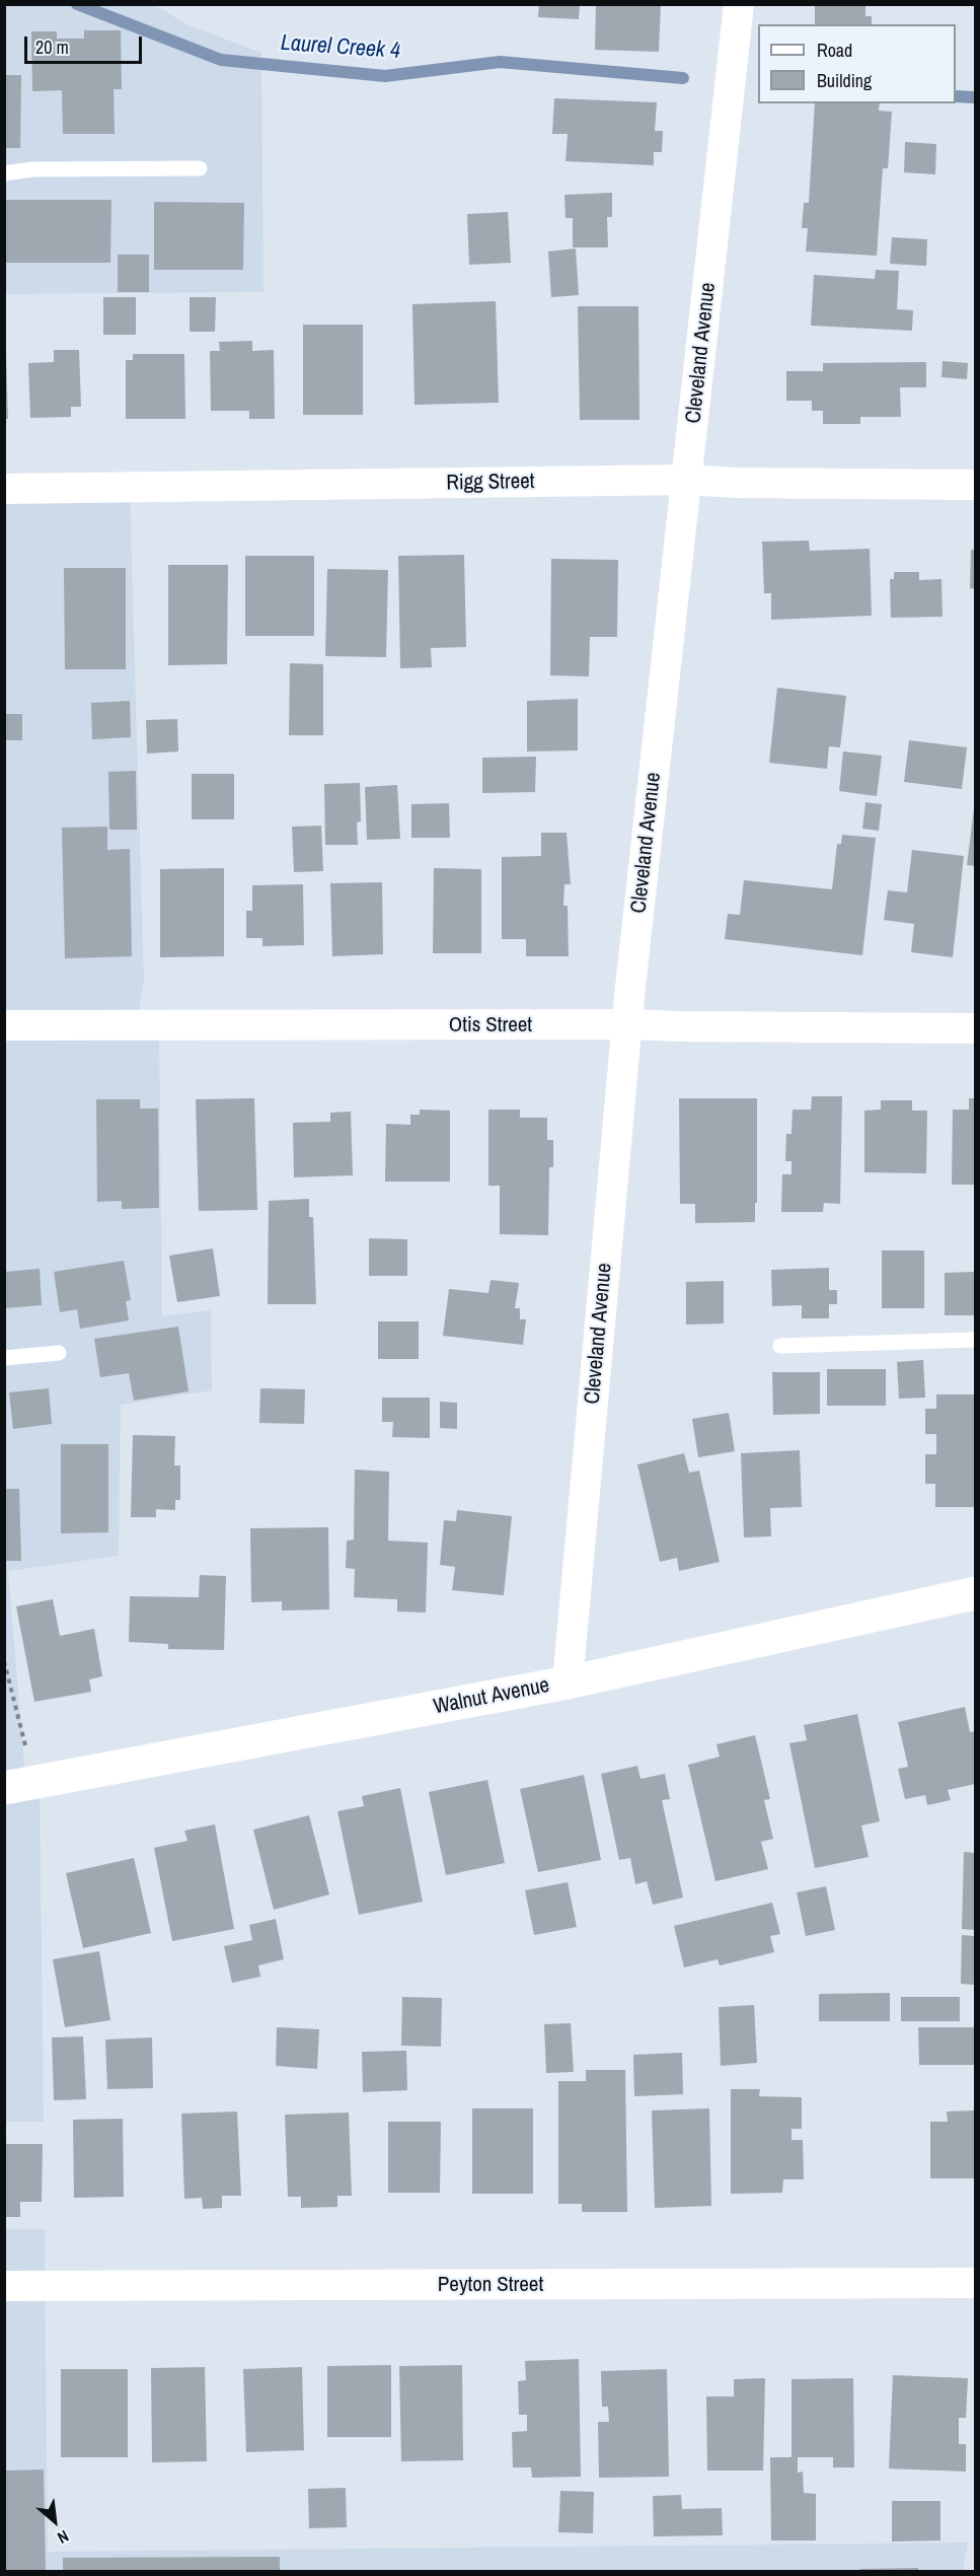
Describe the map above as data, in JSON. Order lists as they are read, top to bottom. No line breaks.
{"streets":{"street":["Cleveland Avenue","Rigg Street","Otis Street","Walnut Avenue","Peyton Street"]},"crossings":[["Cleveland Avenue","Rigg Street"],["Cleveland Avenue","Otis Street"],["Cleveland Avenue","Walnut Avenue"]],"water":["Laurel Creek 4"],"legend":["Road","Building"],"scale_bar":"20 m","north":"bottom right"}
